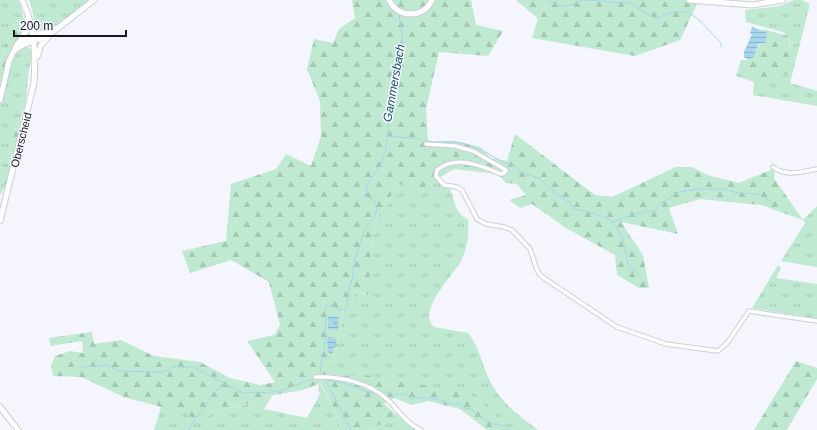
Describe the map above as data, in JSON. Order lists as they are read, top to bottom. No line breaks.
{"streets":{"street":["Oberscheid"]},"water":["Gammersbach"],"scale_bar":"200 m"}
